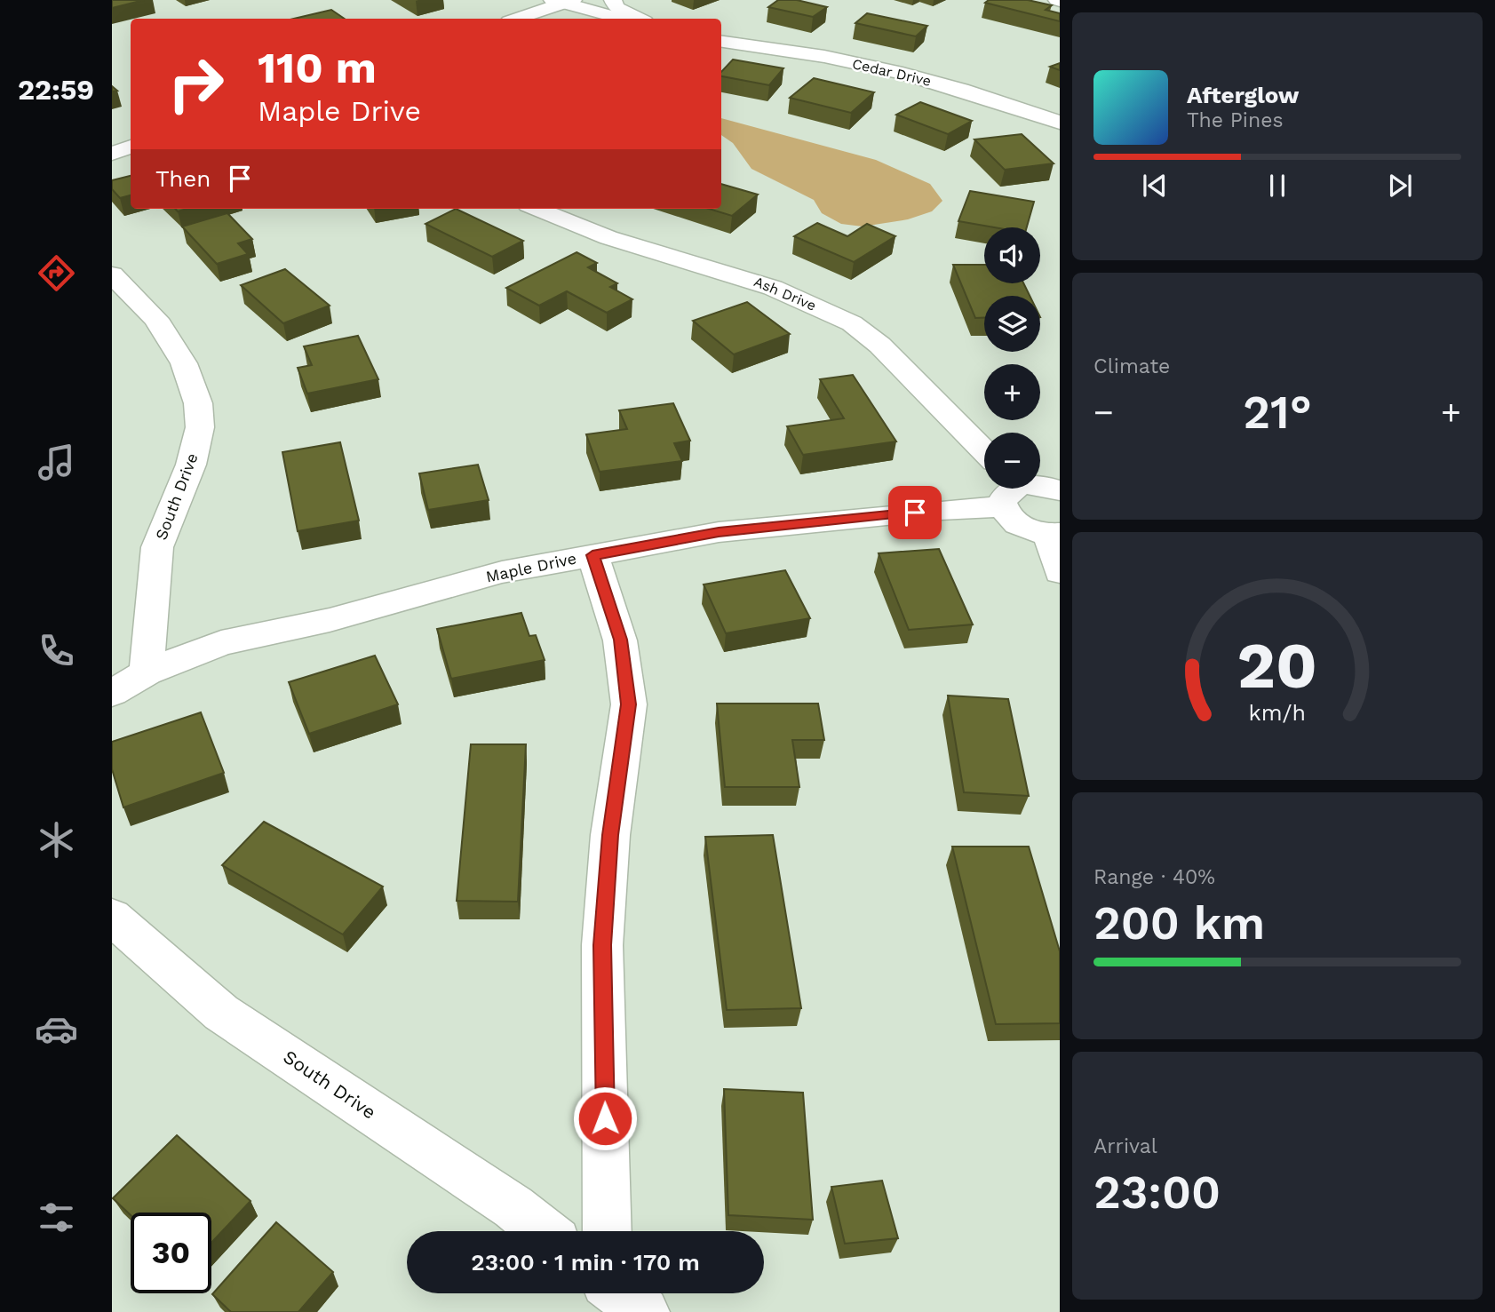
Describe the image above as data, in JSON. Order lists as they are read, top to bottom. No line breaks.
{"streets":{"street":["Cedar Drive","Ash Drive","South Drive","Maple Drive"]},"crossings":[["South Drive","Maple Drive"]],"page":{"tabs":"22:59","turn":["110 m","Maple Drive"],"song":["Afterglow","The Pines"],"then":"Then","map_buttons":["+","−"],"tile":["Climate",["Range · 40%","200 km"],["Arrival","23:00"]],"heat":["−","21°","+"],"limit":"30","trip":"23:00 · 1 min · 170 m","gauge":["20","km/h"]}}
